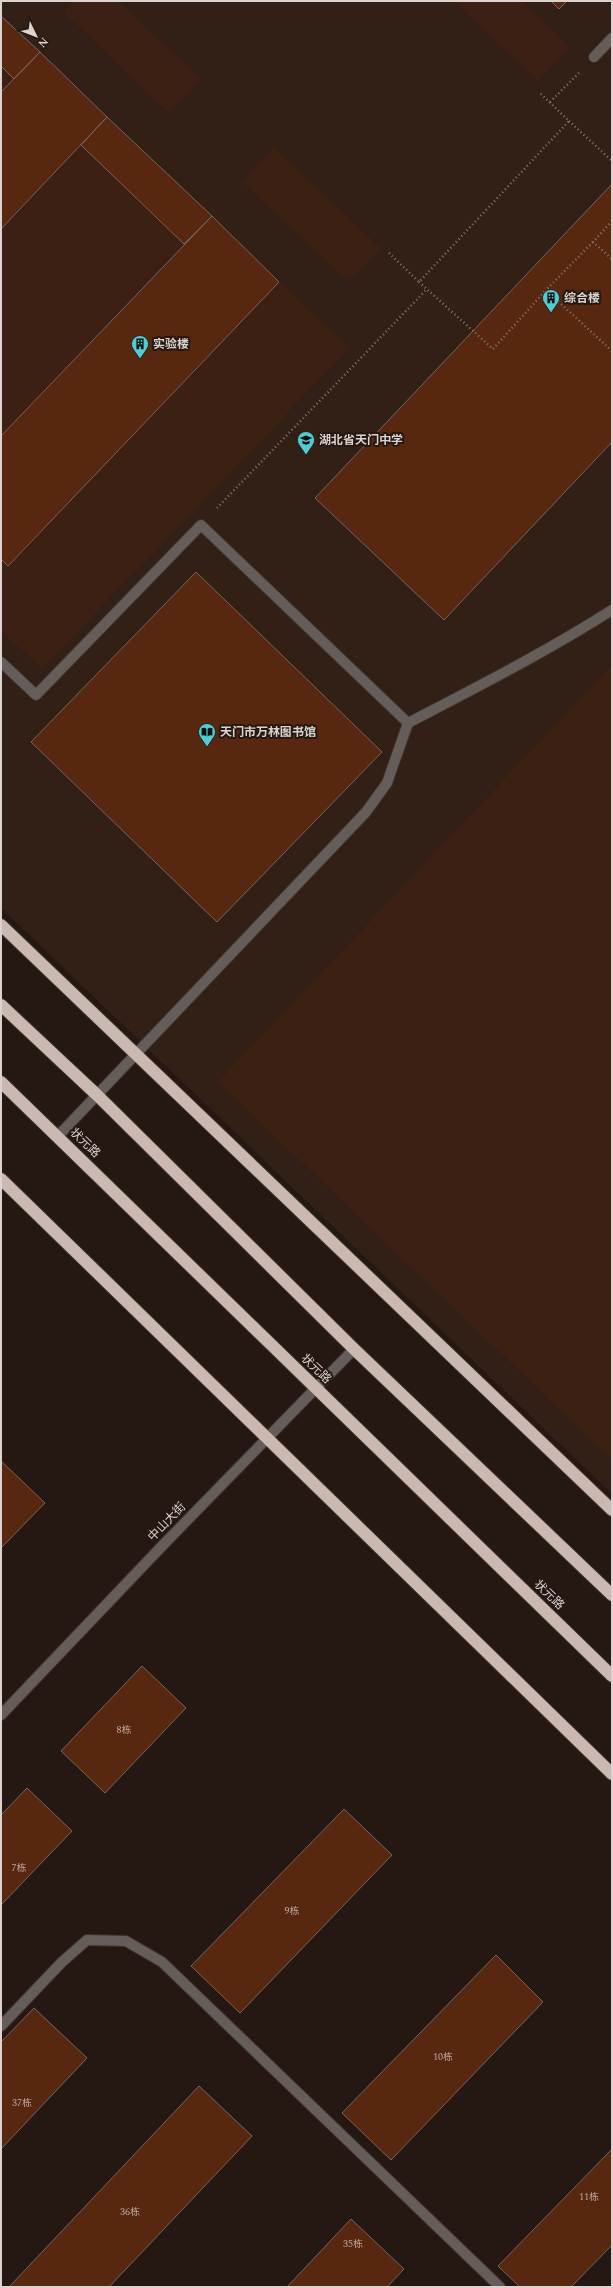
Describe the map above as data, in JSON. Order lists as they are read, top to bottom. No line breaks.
{"streets":{"highway":["状元路"],"street":["中山大街"]},"crossings":[["状元路","中山大街"]],"places":{"building":["综合楼","实验楼"],"school or university":["湖北省天门中学"],"library":["天门市万林图书馆"]},"house_numbers":["8栋","7栋","9栋","10栋","37栋","11栋","36栋","35栋"],"north":"bottom right"}
